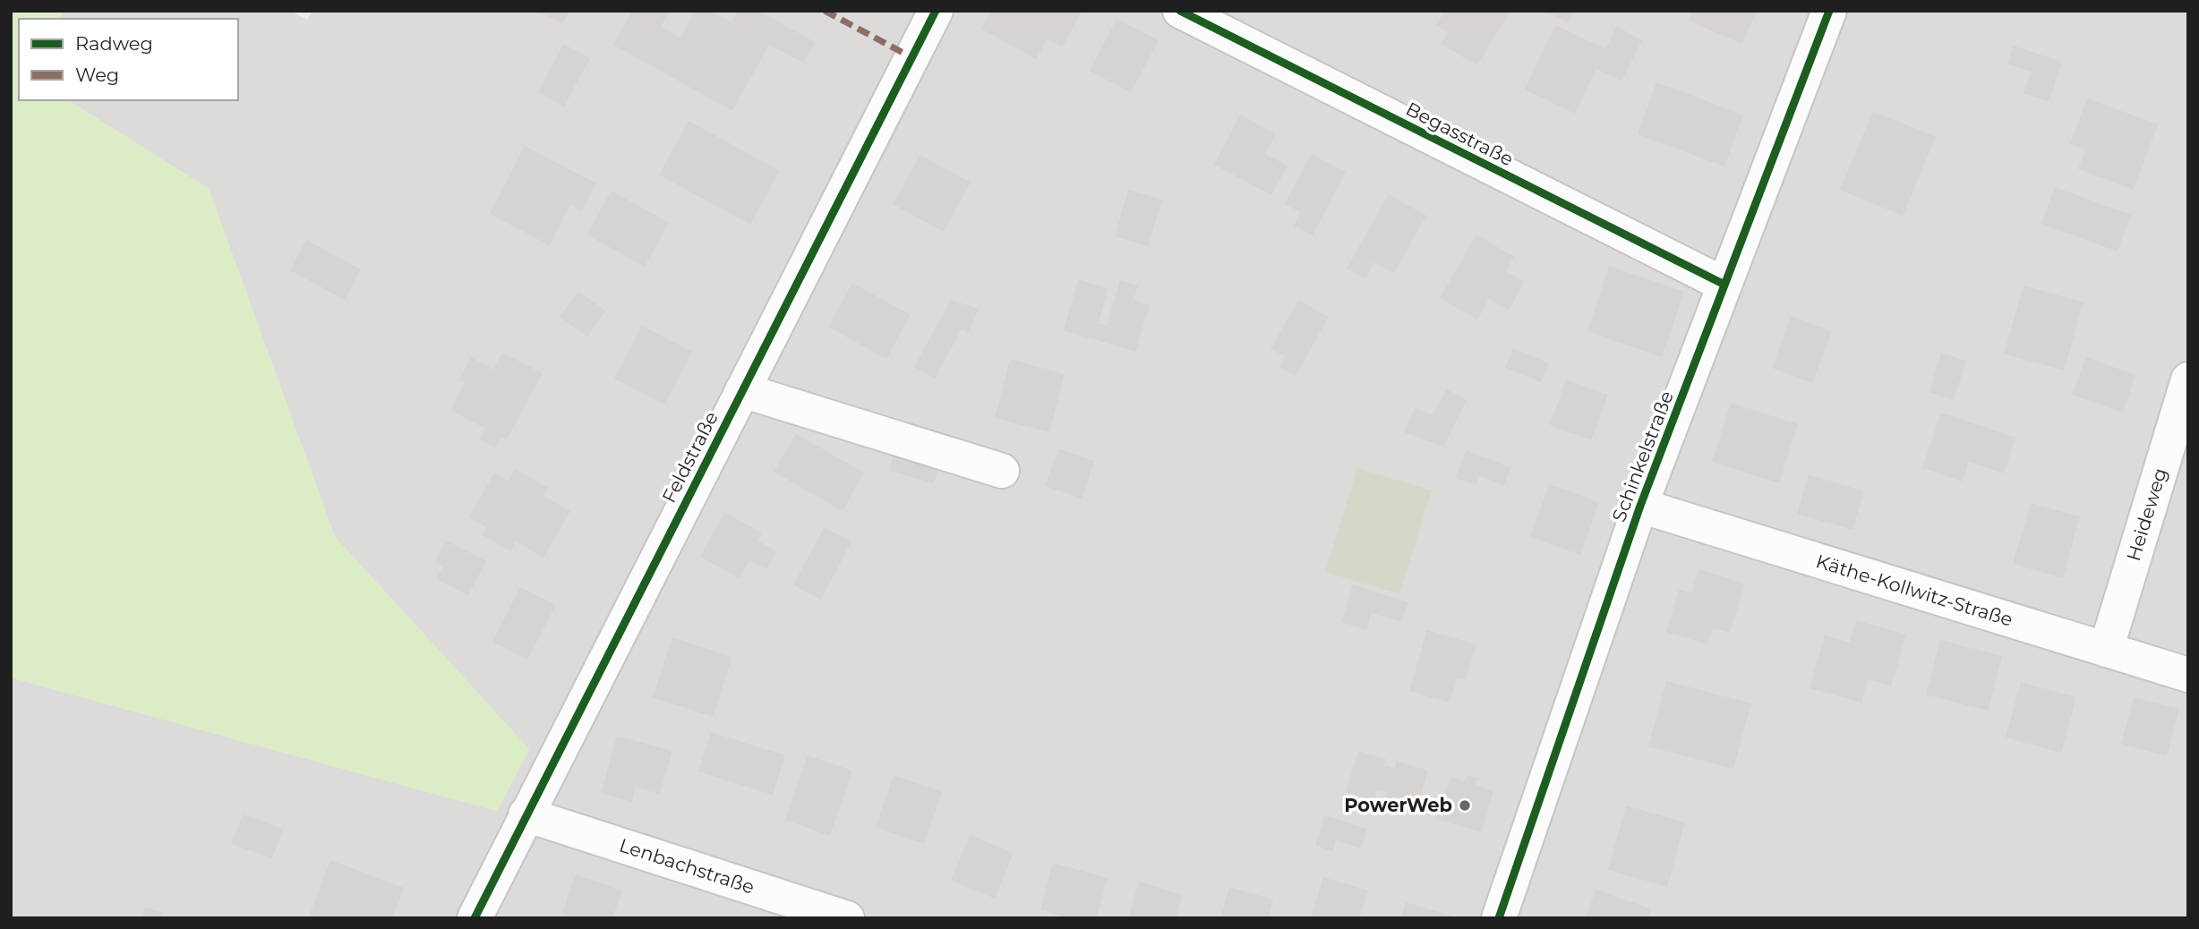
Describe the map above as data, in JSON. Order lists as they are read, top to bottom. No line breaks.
{"streets":{"street":["Begasstraße","Schinkelstraße","Feldstraße","Heideweg","Käthe-Kollwitz-Straße","Lenbachstraße"]},"crossings":[["Begasstraße","Schinkelstraße"],["Schinkelstraße","Käthe-Kollwitz-Straße"],["Feldstraße","Lenbachstraße"],["Heideweg","Käthe-Kollwitz-Straße"]],"places":["PowerWeb"],"legend":["Radweg","Weg"]}
